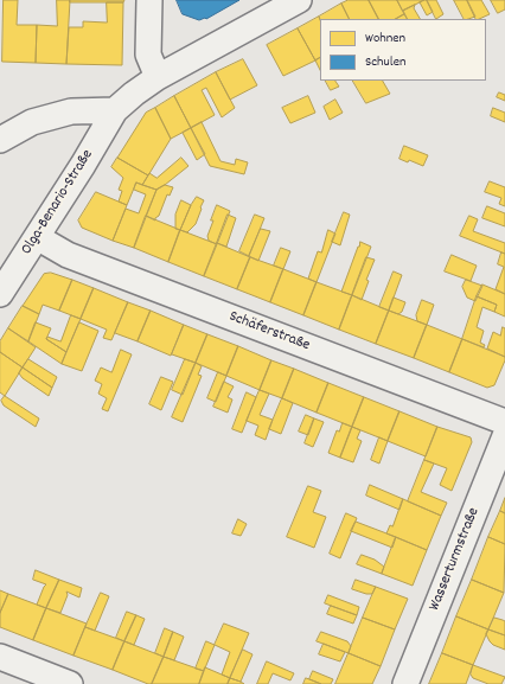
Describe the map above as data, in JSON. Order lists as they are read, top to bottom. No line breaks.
{"streets":{"street":["Olga-Benario-Straße","Schäferstraße","Wasserturmstraße"]},"crossings":[["Olga-Benario-Straße","Schäferstraße"]],"legend":["Wohnen","Schulen"]}
